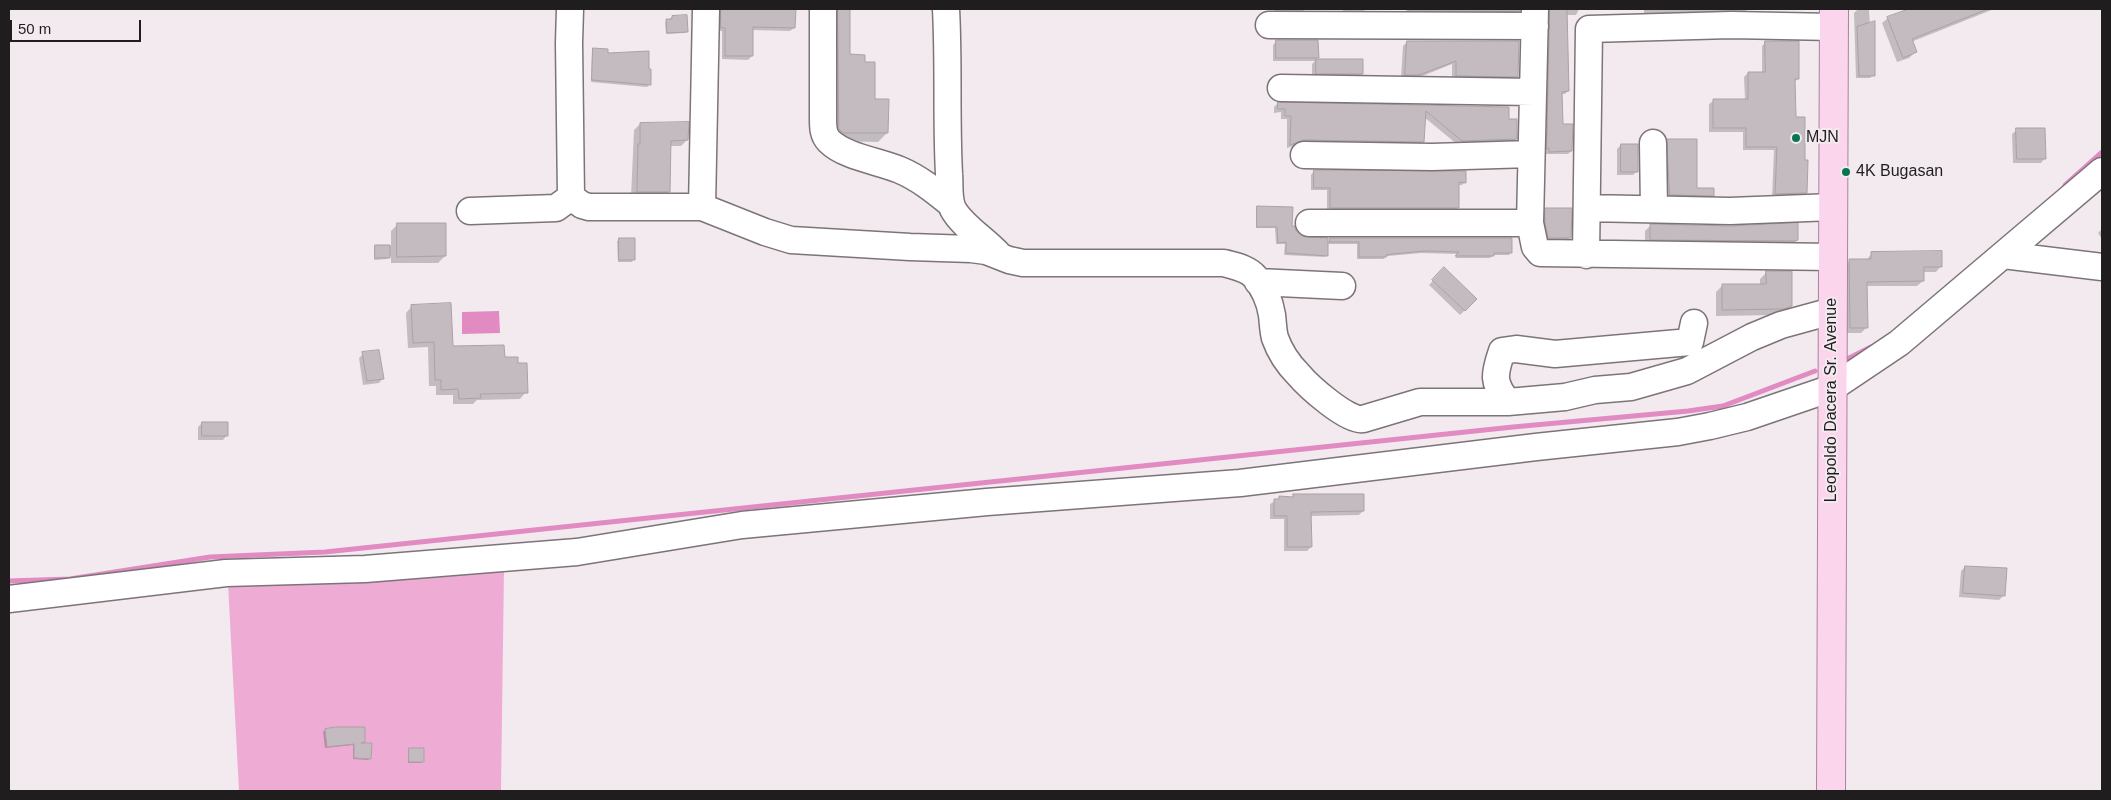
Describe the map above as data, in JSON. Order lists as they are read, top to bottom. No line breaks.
{"streets":{"main road":["Leopoldo Dacera Sr. Avenue"]},"places":["MJN","4K Bugasan"],"scale_bar":"50 m"}
